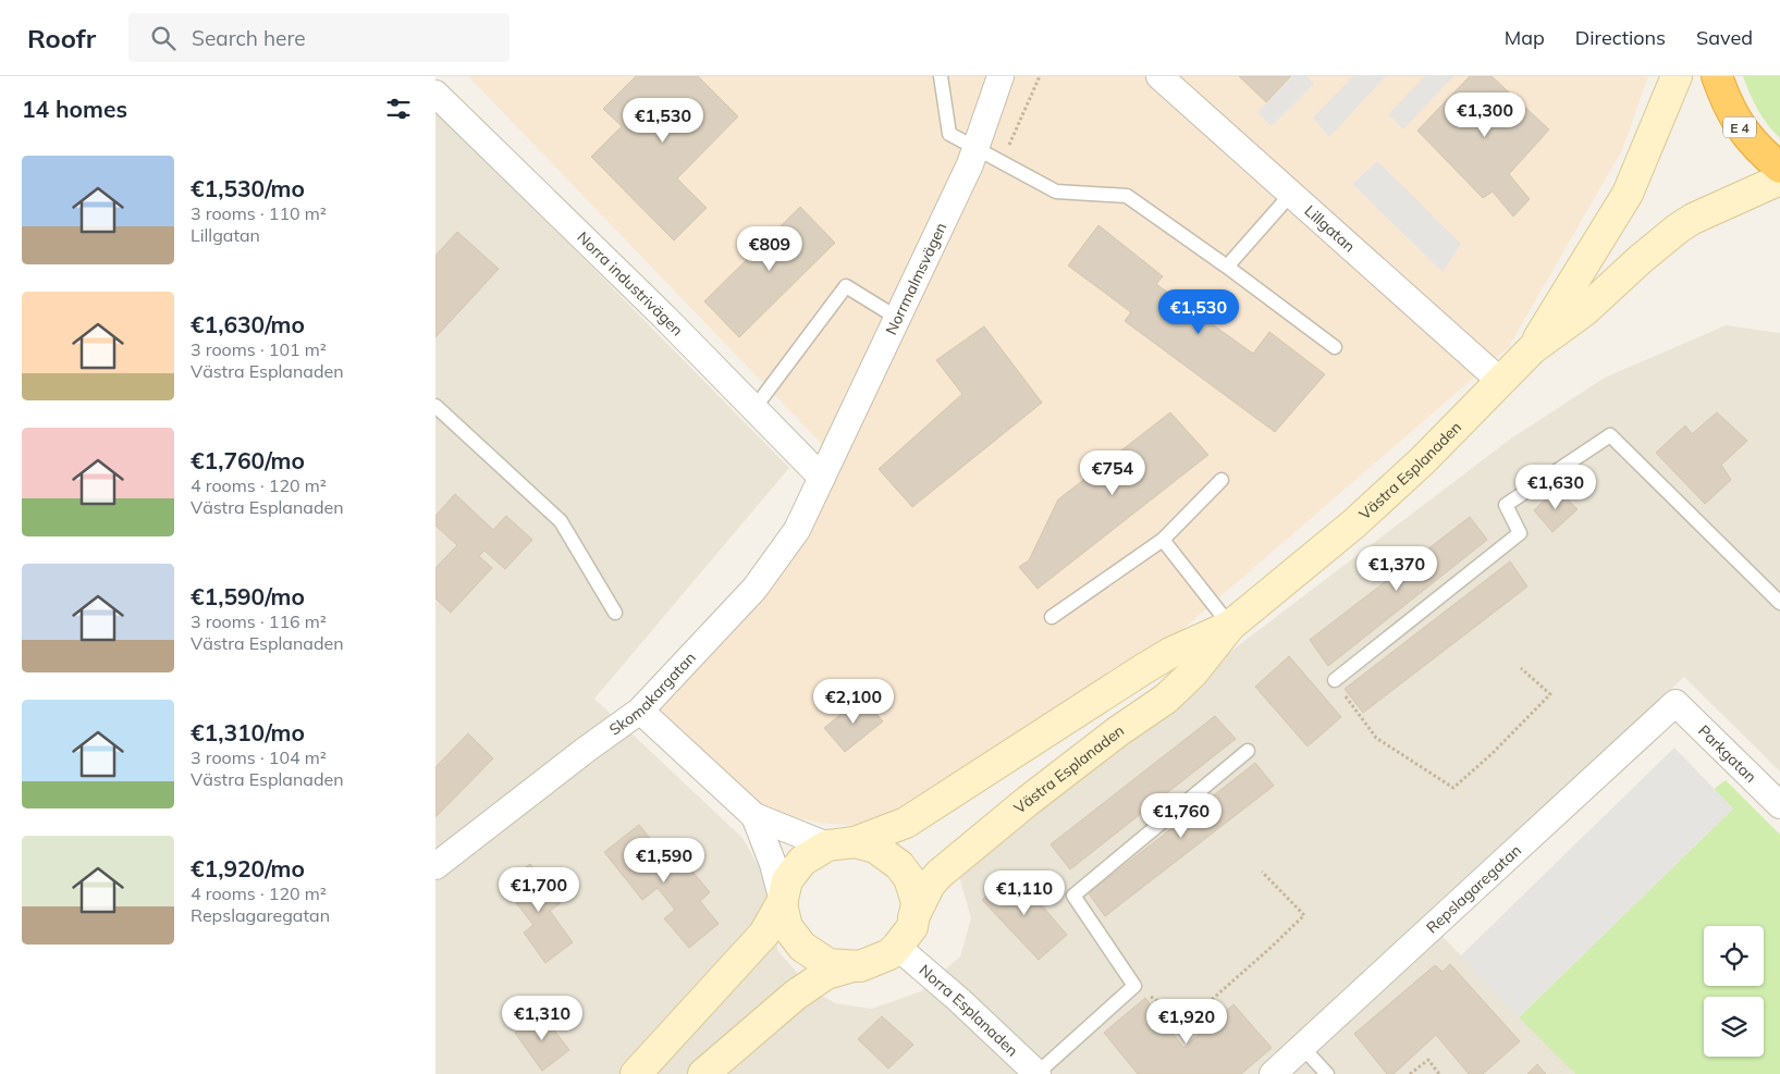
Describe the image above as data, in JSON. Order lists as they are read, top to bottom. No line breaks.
{"streets":{"highway":["E 4"],"street":["Lillgatan","Norrmalmsvägen","Norra industrivägen","Västra Esplanaden","Skomakargatan","Parkgatan","Repslagaregatan","Norra Esplanaden"]},"crossings":[["Lillgatan","Västra Esplanaden"],["Norrmalmsvägen","Norra industrivägen"],["Norrmalmsvägen","Skomakargatan"],["Norra industrivägen","Skomakargatan"],["Västra Esplanaden","Norra Esplanaden"],["Parkgatan","Repslagaregatan"]],"page":{"header":"Roofr","search":"Search here","nav":["Map","Directions","Saved"],"heading":"14 homes","price":["€1,300","€1,530","€809","€1,530","€754","€1,630","€1,370","€2,100","€1,760","€1,590","€1,700","€1,110","€1,310","€1,920"],"list":[{"name":"€1,530/mo","note":"3 rooms · 110 m² · Lillgatan"},{"name":"€1,630/mo","note":"3 rooms · 101 m² · Västra Esplanaden"},{"name":"€1,760/mo","note":"4 rooms · 120 m² · Västra Esplanaden"},{"name":"€1,590/mo","note":"3 rooms · 116 m² · Västra Esplanaden"},{"name":"€1,310/mo","note":"3 rooms · 104 m² · Västra Esplanaden"},{"name":"€1,920/mo","note":"4 rooms · 120 m² · Repslagaregatan"}]}}
